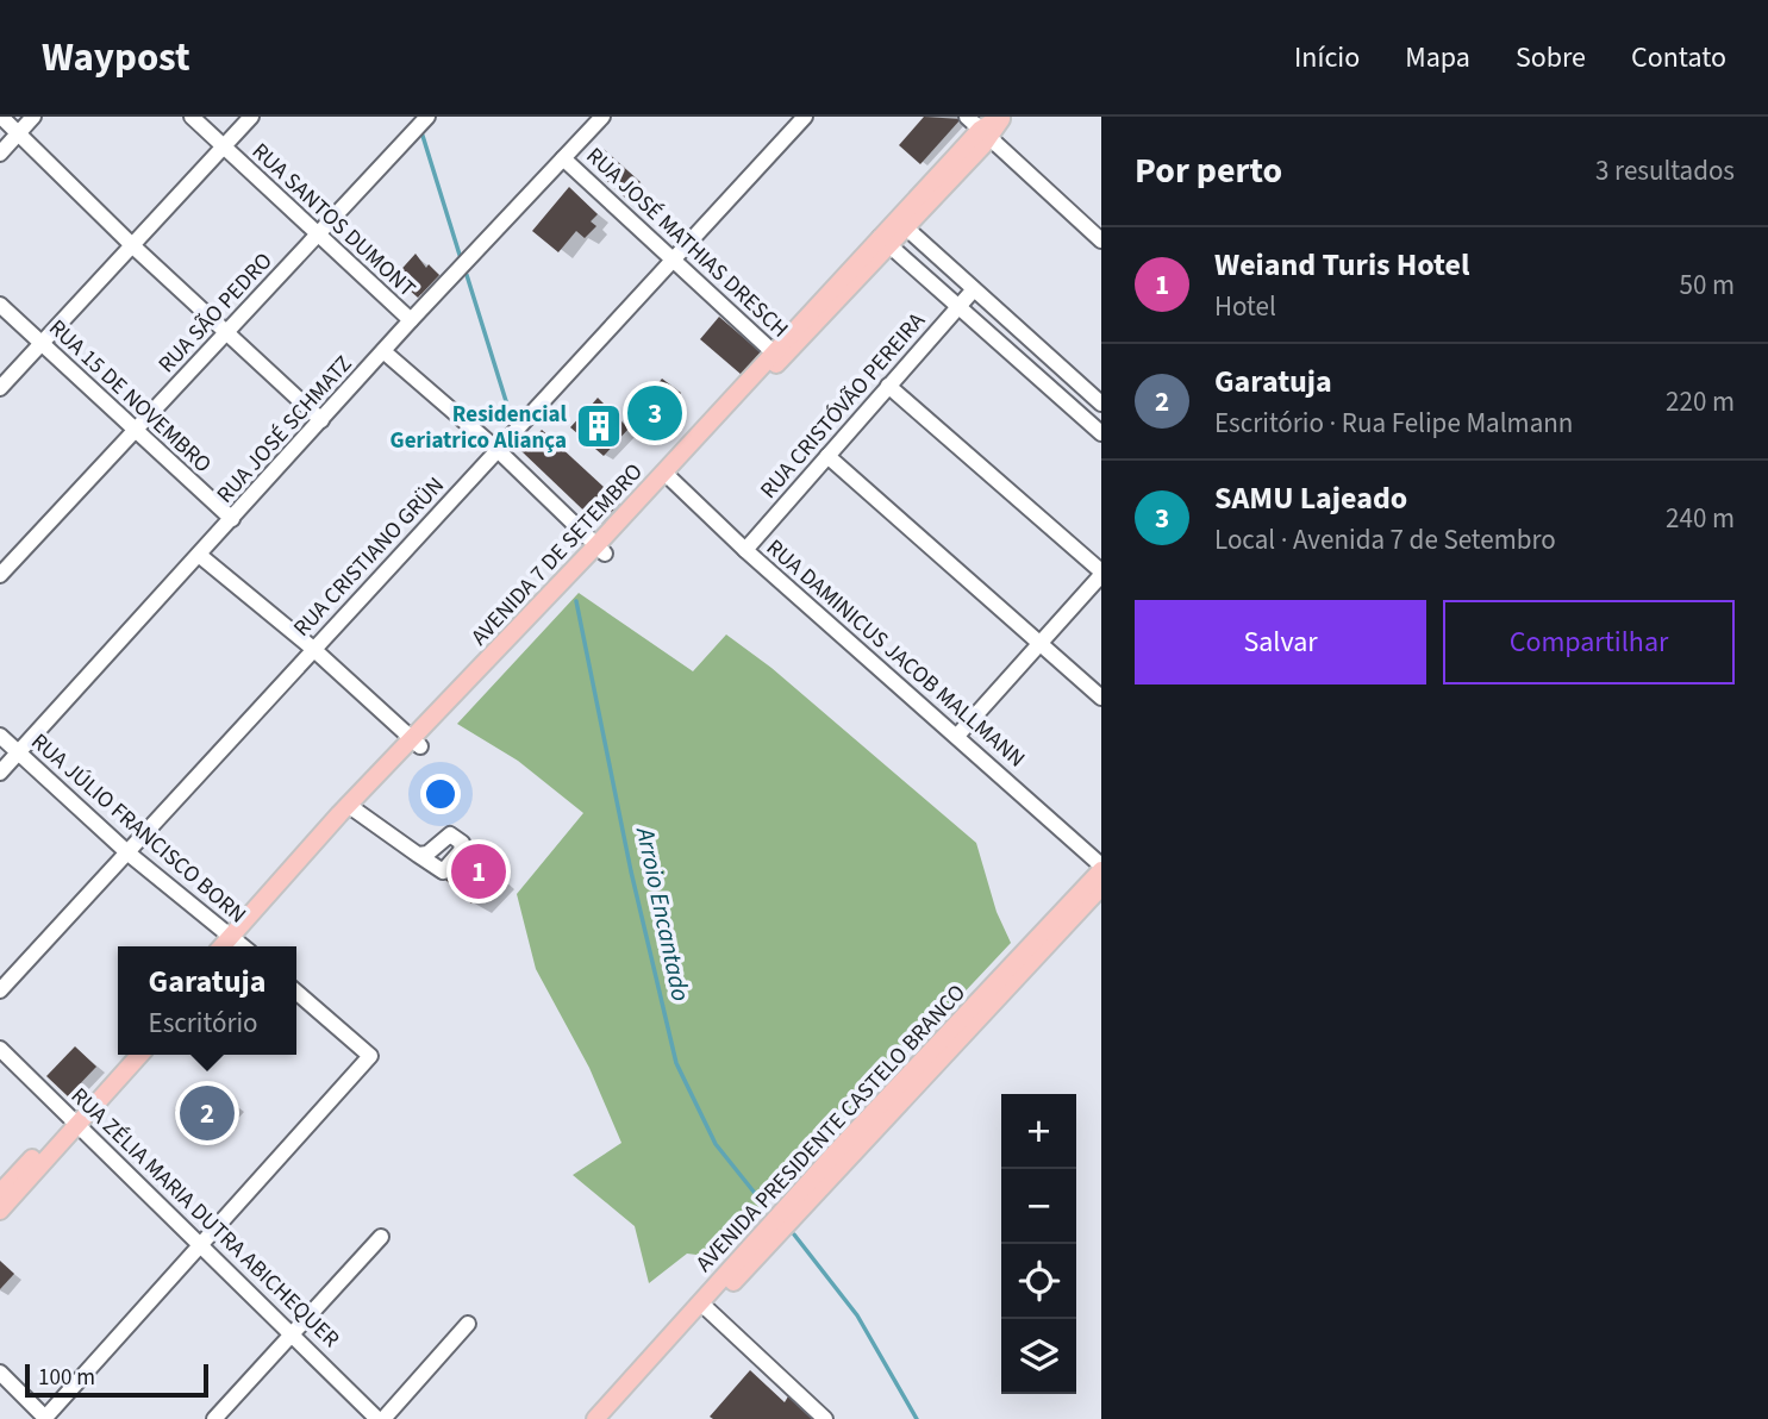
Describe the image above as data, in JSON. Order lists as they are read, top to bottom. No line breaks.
{"streets":{"main road":["AVENIDA 7 DE SETEMBRO","AVENIDA PRESIDENTE CASTELO BRANCO"],"street":["RUA SANTOS DUMONT","RUA JOSÉ MATHIAS DRESCH","RUA SÃO PEDRO","RUA 15 DE NOVEMBRO","RUA CRISTÓVÃO PEREIRA","RUA JOSÉ SCHMATZ","RUA CRISTIANO GRÜN","RUA DAMINICUS JACOB MALLMANN","RUA JÚLIO FRANCISCO BORN","RUA ZÉLIA MARIA DUTRA ABICHEQUER"]},"crossings":[["RUA SANTOS DUMONT","RUA SÃO PEDRO"],["RUA SANTOS DUMONT","RUA JOSÉ SCHMATZ"],["RUA JOSÉ MATHIAS DRESCH","RUA JOSÉ SCHMATZ"],["RUA JOSÉ MATHIAS DRESCH","AVENIDA 7 DE SETEMBRO"],["RUA JOSÉ MATHIAS DRESCH","RUA CRISTIANO GRÜN"],["RUA SÃO PEDRO","RUA 15 DE NOVEMBRO"],["RUA 15 DE NOVEMBRO","RUA JOSÉ SCHMATZ"],["RUA CRISTÓVÃO PEREIRA","RUA DAMINICUS JACOB MALLMANN"],["RUA JOSÉ SCHMATZ","RUA JÚLIO FRANCISCO BORN"],["AVENIDA 7 DE SETEMBRO","RUA DAMINICUS JACOB MALLMANN"],["AVENIDA 7 DE SETEMBRO","RUA JÚLIO FRANCISCO BORN"],["RUA CRISTIANO GRÜN","RUA JÚLIO FRANCISCO BORN"],["RUA DAMINICUS JACOB MALLMANN","AVENIDA PRESIDENTE CASTELO BRANCO"]],"water":["Arroio Encantado"],"places":{"building":["Residencial Geriatrico Aliança"]},"scale_bar":"100 m","page":{"header":"Waypost","nav":["Início","Mapa","Sobre","Contato"],"heading":["Por perto","3 resultados"],"list":[{"mark":"1","name":"Weiand Turis Hotel","note":"Hotel","value":"50 m"},{"mark":"2","name":"Garatuja","note":"Escritório · Rua Felipe Malmann","value":"220 m"},{"mark":"3","name":"SAMU Lajeado","note":"Local · Avenida 7 de Setembro","value":"240 m"}],"pins":["3","1","2"],"buttons":["Salvar","Compartilhar"],"popup":["Garatuja","Escritório"],"map_buttons":["+","−"],"scale":"100 m"}}
